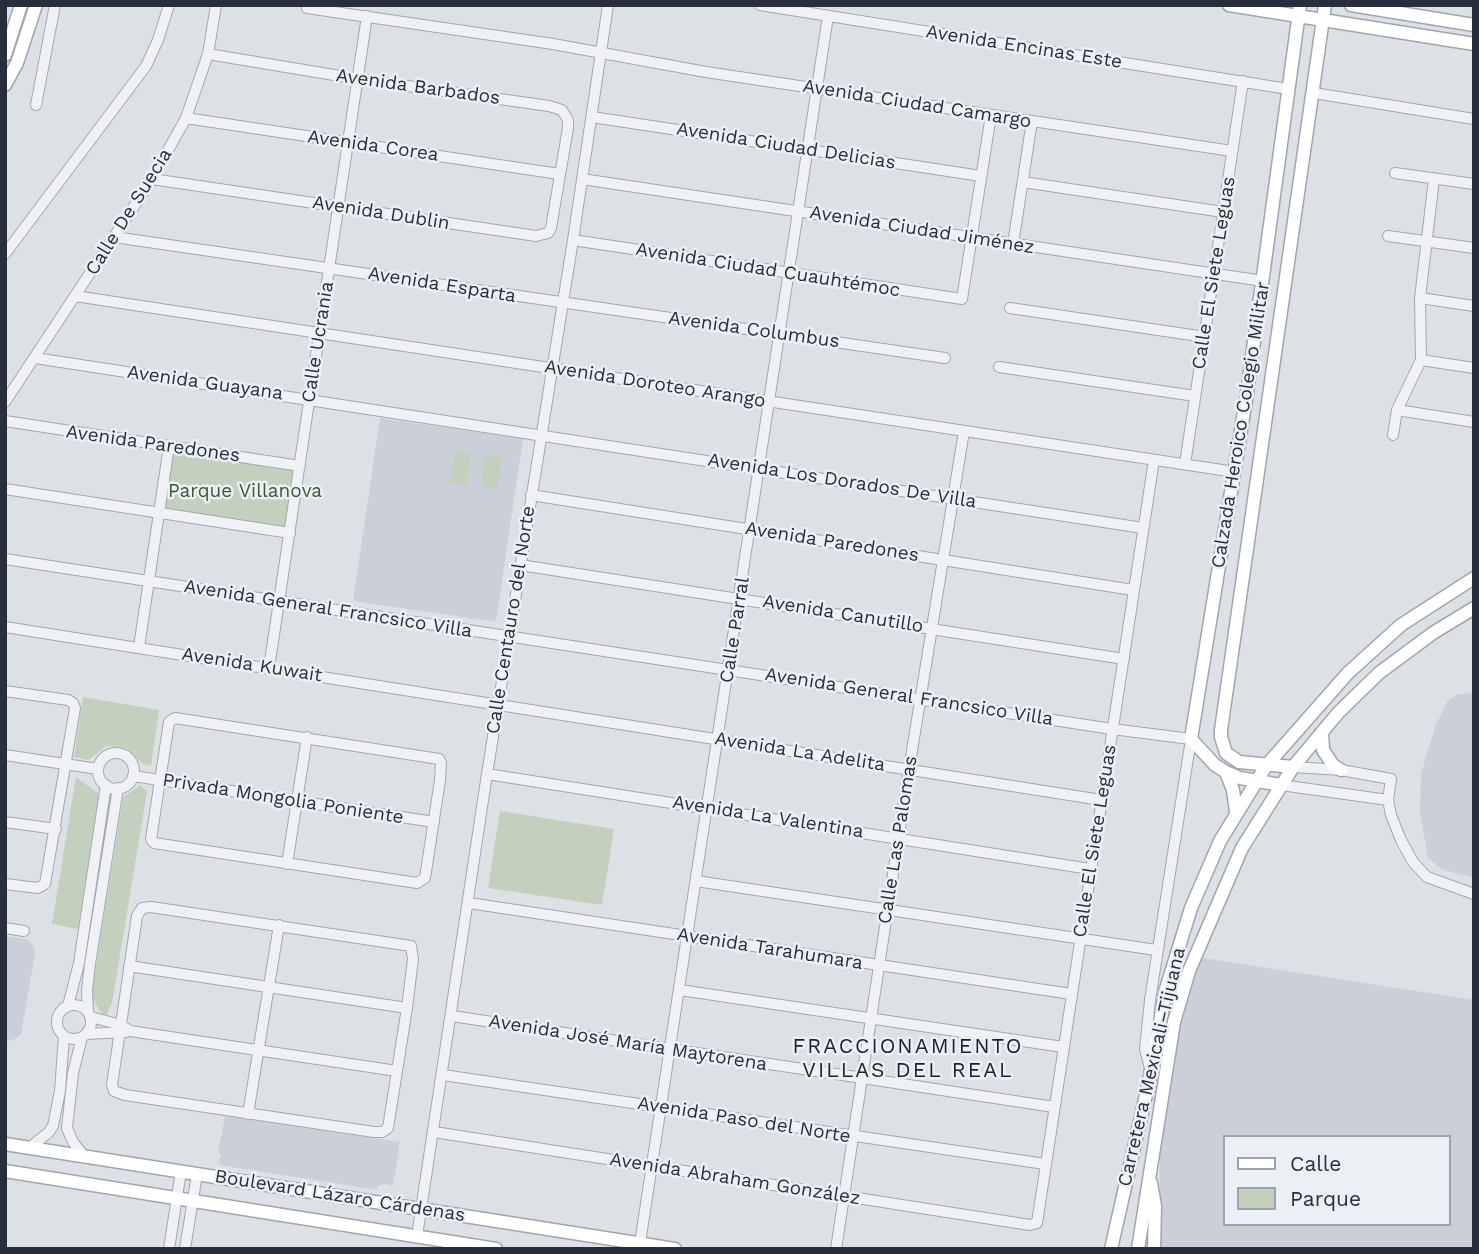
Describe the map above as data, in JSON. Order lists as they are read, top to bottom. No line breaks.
{"streets":{"main road":["Calzada Heroico Colegio Militar","Carretera Mexicali–Tijuana","Boulevard Lázaro Cárdenas"],"street":["Avenida Encinas Este","Avenida Barbados","Avenida Ciudad Camargo","Avenida Corea","Avenida Ciudad Delicias","Calle De Suecia","Avenida Dublin","Avenida Ciudad Jiménez","Avenida Ciudad Cuauhtémoc","Calle El Siete Leguas","Avenida Esparta","Avenida Columbus","Calle Ucrania","Avenida Guayana","Avenida Doroteo Arango","Avenida Paredones","Avenida Los Dorados De Villa","Avenida General Francsico Villa","Avenida Canutillo","Calle Centauro del Norte","Calle Parral","Avenida Kuwait","Avenida La Adelita","Privada Mongolia Poniente","Avenida La Valentina","Calle Las Palomas","Avenida Tarahumara","Avenida José María Maytorena","Avenida Paso del Norte","Avenida Abraham González"]},"crossings":[["Avenida Encinas Este","Calle El Siete Leguas"],["Avenida Encinas Este","Calzada Heroico Colegio Militar"],["Avenida Encinas Este","Calle Parral"],["Avenida Barbados","Avenida Corea"],["Avenida Barbados","Calle De Suecia"],["Avenida Barbados","Avenida Dublin"],["Avenida Barbados","Calle Ucrania"],["Avenida Ciudad Camargo","Calle El Siete Leguas"],["Avenida Ciudad Camargo","Calle Ucrania"],["Avenida Ciudad Camargo","Calle Centauro del Norte"],["Avenida Ciudad Camargo","Calle Parral"],["Avenida Corea","Calle De Suecia"],["Avenida Corea","Avenida Dublin"],["Avenida Corea","Calle Ucrania"],["Avenida Ciudad Delicias","Calle Centauro del Norte"],["Avenida Ciudad Delicias","Calle Parral"],["Calle De Suecia","Avenida Dublin"],["Calle De Suecia","Avenida Esparta"],["Calle De Suecia","Avenida Guayana"],["Calle De Suecia","Avenida Doroteo Arango"],["Avenida Dublin","Calle Ucrania"],["Avenida Ciudad Jiménez","Avenida Ciudad Cuauhtémoc"],["Avenida Ciudad Jiménez","Calle El Siete Leguas"],["Avenida Ciudad Jiménez","Calzada Heroico Colegio Militar"],["Avenida Ciudad Jiménez","Calle Centauro del Norte"],["Avenida Ciudad Jiménez","Calle Parral"],["Avenida Ciudad Cuauhtémoc","Calle Centauro del Norte"],["Avenida Ciudad Cuauhtémoc","Calle Parral"],["Calle El Siete Leguas","Avenida Doroteo Arango"],["Calle El Siete Leguas","Avenida Paredones"],["Calle El Siete Leguas","Avenida Los Dorados De Villa"],["Calle El Siete Leguas","Avenida General Francsico Villa"],["Calle El Siete Leguas","Avenida Canutillo"],["Calle El Siete Leguas","Avenida La Adelita"],["Calle El Siete Leguas","Avenida La Valentina"],["Calle El Siete Leguas","Avenida Tarahumara"],["Calle El Siete Leguas","Avenida José María Maytorena"],["Calle El Siete Leguas","Avenida Paso del Norte"],["Calle El Siete Leguas","Avenida Abraham González"],["Avenida Esparta","Avenida Columbus"],["Avenida Esparta","Calle Ucrania"],["Avenida Esparta","Calle Centauro del Norte"],["Avenida Columbus","Calle Centauro del Norte"],["Avenida Columbus","Calle Parral"],["Calle Ucrania","Avenida Guayana"],["Calle Ucrania","Avenida Doroteo Arango"],["Calle Ucrania","Avenida Paredones"],["Calle Ucrania","Avenida General Francsico Villa"],["Calle Ucrania","Avenida Kuwait"],["Avenida Guayana","Avenida Los Dorados De Villa"],["Avenida Guayana","Calle Centauro del Norte"],["Avenida Doroteo Arango","Calzada Heroico Colegio Militar"],["Avenida Doroteo Arango","Calle Centauro del Norte"],["Avenida Doroteo Arango","Calle Parral"],["Avenida Doroteo Arango","Calle Las Palomas"],["Calzada Heroico Colegio Militar","Avenida General Francsico Villa"],["Calzada Heroico Colegio Militar","Carretera Mexicali–Tijuana"],["Avenida Paredones","Calle Centauro del Norte"],["Avenida Paredones","Calle Parral"],["Avenida Paredones","Calle Las Palomas"],["Avenida Los Dorados De Villa","Calle Centauro del Norte"],["Avenida Los Dorados De Villa","Calle Parral"],["Avenida Los Dorados De Villa","Calle Las Palomas"],["Avenida General Francsico Villa","Calle Centauro del Norte"],["Avenida General Francsico Villa","Calle Parral"],["Avenida General Francsico Villa","Calle Las Palomas"],["Avenida Canutillo","Calle Centauro del Norte"],["Avenida Canutillo","Calle Parral"],["Avenida Canutillo","Calle Las Palomas"],["Calle Centauro del Norte","Avenida Kuwait"],["Calle Centauro del Norte","Avenida La Adelita"],["Calle Centauro del Norte","Avenida La Valentina"],["Calle Centauro del Norte","Avenida Tarahumara"],["Calle Centauro del Norte","Avenida José María Maytorena"],["Calle Centauro del Norte","Avenida Paso del Norte"],["Calle Centauro del Norte","Avenida Abraham González"],["Calle Centauro del Norte","Boulevard Lázaro Cárdenas"],["Calle Parral","Avenida La Adelita"],["Calle Parral","Avenida La Valentina"],["Calle Parral","Avenida Tarahumara"],["Calle Parral","Avenida José María Maytorena"],["Calle Parral","Avenida Paso del Norte"],["Calle Parral","Avenida Abraham González"],["Calle Parral","Boulevard Lázaro Cárdenas"],["Avenida Kuwait","Avenida La Adelita"],["Avenida La Adelita","Calle Las Palomas"],["Avenida La Valentina","Calle Las Palomas"],["Calle Las Palomas","Avenida Tarahumara"],["Calle Las Palomas","Avenida José María Maytorena"],["Calle Las Palomas","Avenida Paso del Norte"],["Calle Las Palomas","Avenida Abraham González"]],"districts":["FRACCIONAMIENTO VILLAS DEL REAL"],"parks":["Parque Villanova"],"legend":["Calle","Parque"]}
